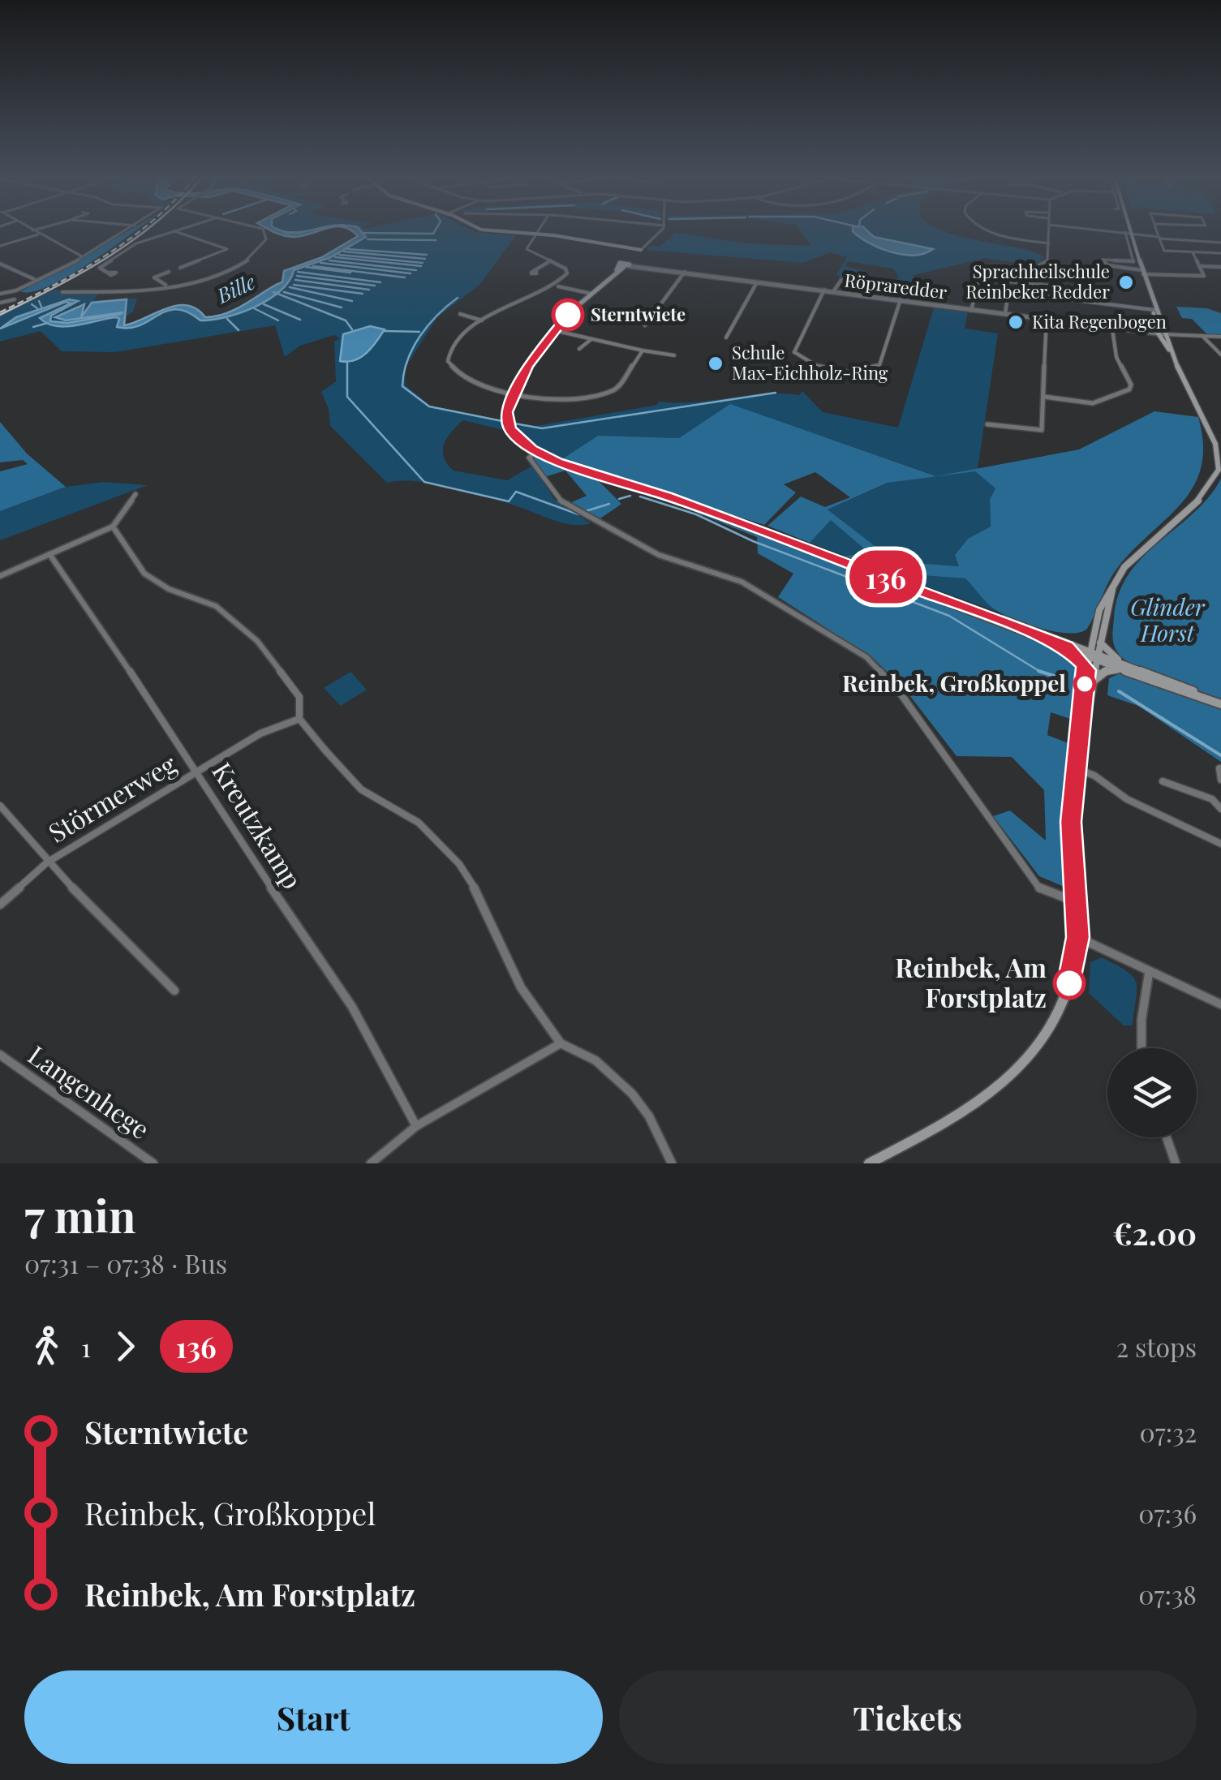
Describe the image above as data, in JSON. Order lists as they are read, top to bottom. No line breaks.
{"streets":{"street":["Röpraredder","Störmerweg","Kreutzkamp","Langenhege"]},"crossings":[["Störmerweg","Kreutzkamp"]],"water":["Bille"],"parks":["Glinder Horst"],"places":["Sprachheilschule Reinbeker Redder","Sterntwiete","Kita Regenbogen","Schule Max-Eichholz-Ring","Reinbek, Großkoppel","Reinbek, Am Forstplatz"],"lines":["bus line 136"],"page":{"on_map":"136","heading":["7 min","07:31 – 07:38 · Bus","€2.00"],"legs":["1","136","2 stops"],"list":[{"name":"Sterntwiete","value":"07:32"},{"name":"Reinbek, Großkoppel","value":"07:36"},{"name":"Reinbek, Am Forstplatz","value":"07:38"}],"buttons":["Start","Tickets"]}}
